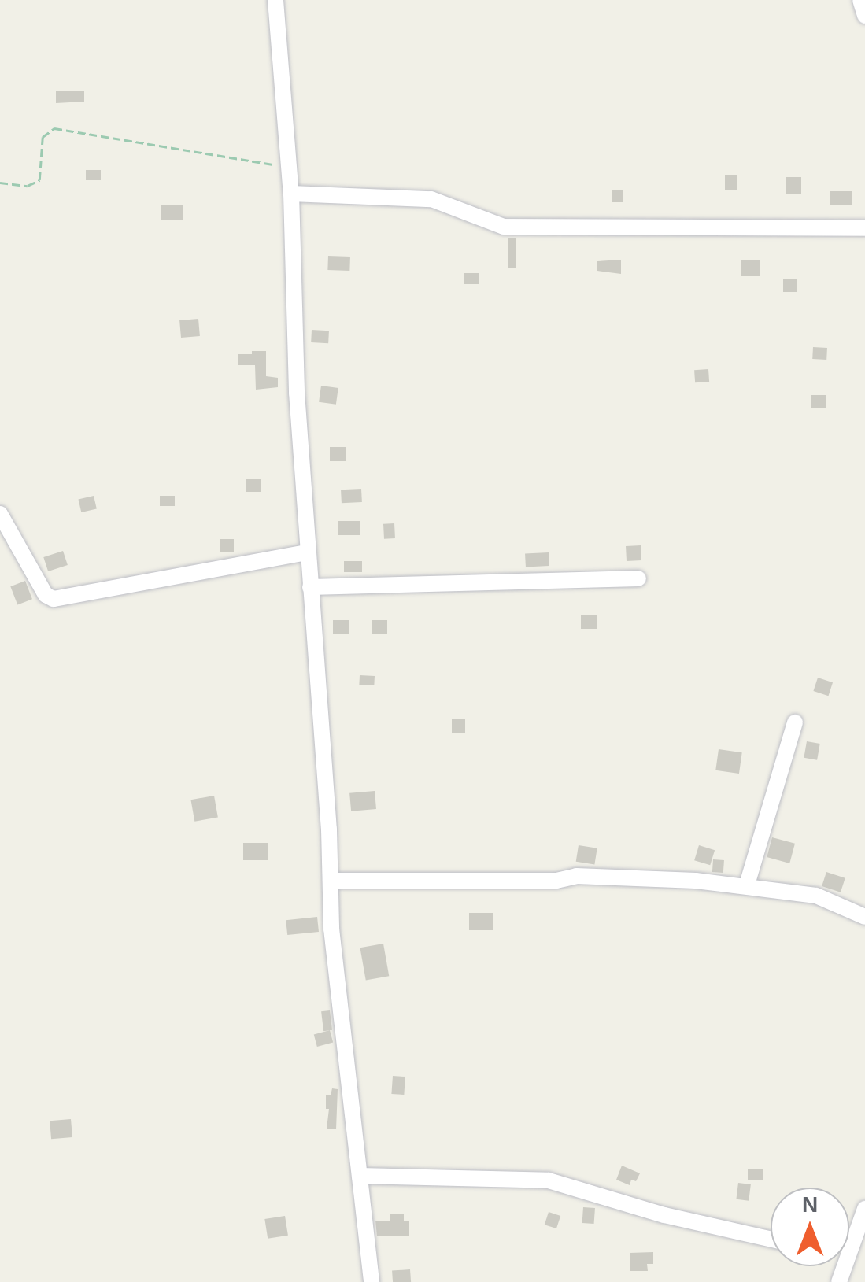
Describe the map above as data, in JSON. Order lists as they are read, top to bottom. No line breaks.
{"north":"top"}
